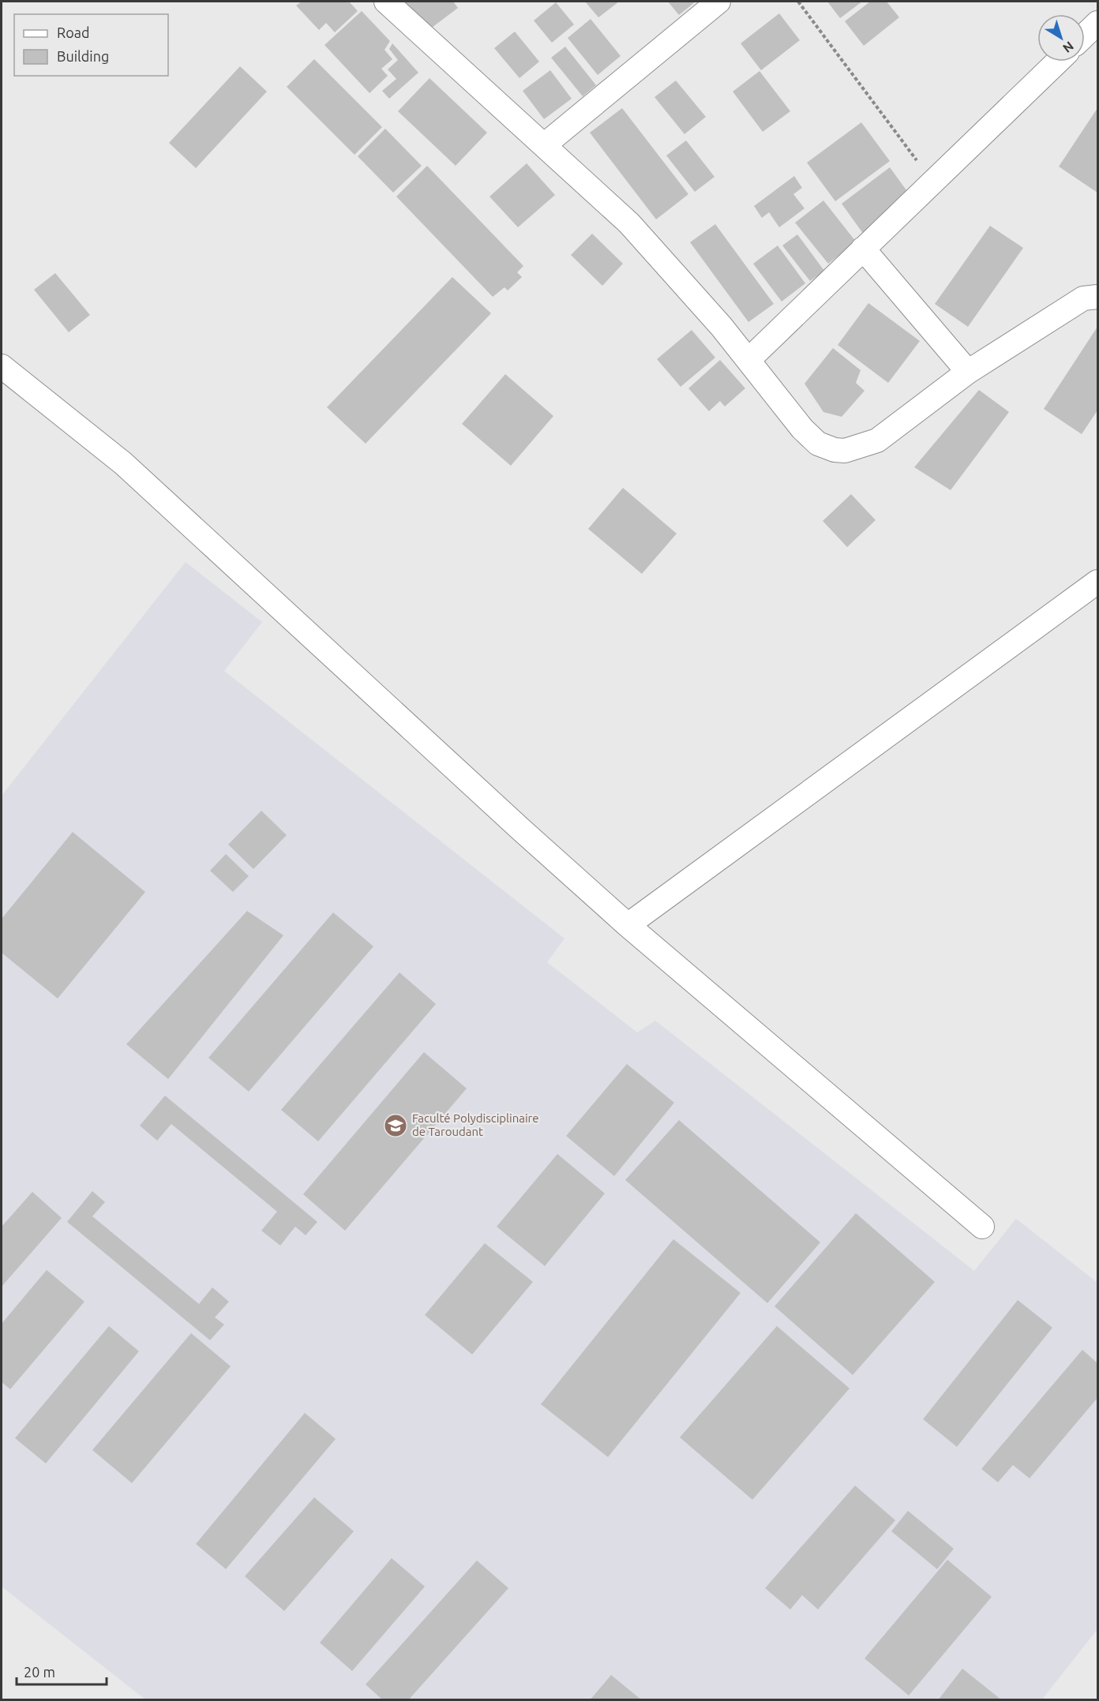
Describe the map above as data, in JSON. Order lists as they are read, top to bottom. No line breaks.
{"places":{"school or university":["Faculté Polydisciplinaire de Taroudant"]},"legend":["Road","Building"],"scale_bar":"20 m","north":"bottom right"}
